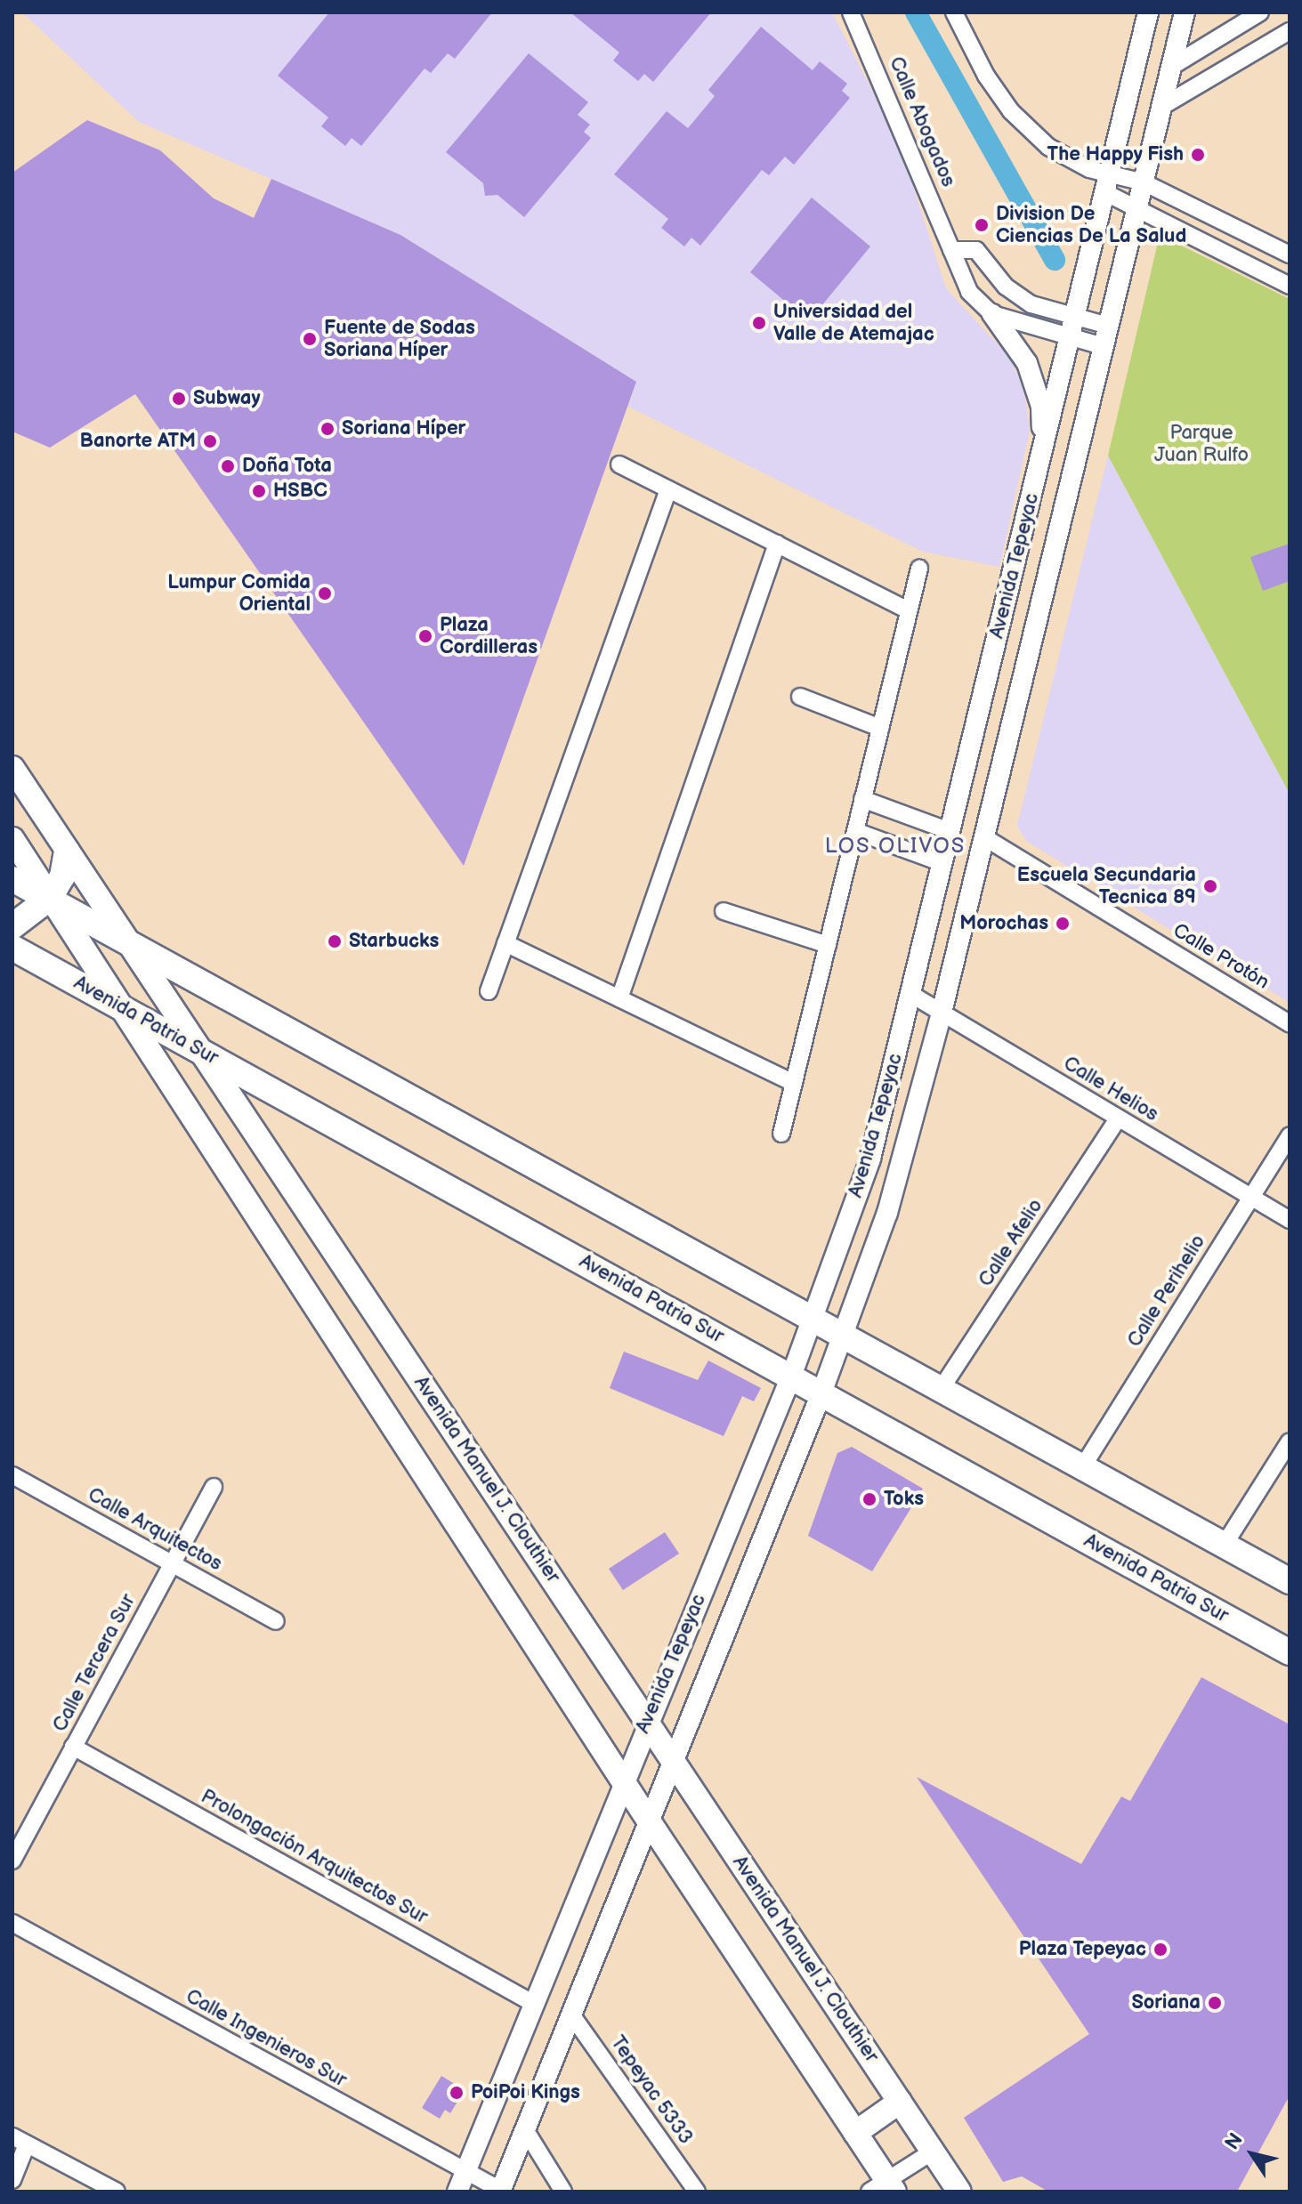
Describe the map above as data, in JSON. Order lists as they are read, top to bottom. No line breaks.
{"streets":{"main road":["Avenida Patria Sur","Avenida Manuel J. Clouthier"],"street":["Calle Abogados","Avenida Tepeyac","Calle Protón","Calle Helios","Calle Afelio","Calle Perihelio","Calle Arquitectos","Calle Tercera Sur","Prolongación Arquitectos Sur","Calle Ingenieros Sur","Tepeyac 5333"]},"crossings":[["Calle Abogados","Avenida Tepeyac"],["Avenida Tepeyac","Calle Protón"],["Avenida Tepeyac","Avenida Patria Sur"],["Avenida Tepeyac","Calle Helios"],["Avenida Tepeyac","Avenida Manuel J. Clouthier"],["Avenida Tepeyac","Prolongación Arquitectos Sur"],["Avenida Tepeyac","Calle Ingenieros Sur"],["Avenida Tepeyac","Tepeyac 5333"],["Avenida Patria Sur","Avenida Manuel J. Clouthier"],["Calle Helios","Calle Afelio"],["Calle Helios","Calle Perihelio"],["Calle Arquitectos","Calle Tercera Sur"],["Calle Tercera Sur","Prolongación Arquitectos Sur"]],"districts":["LOS OLIVOS"],"parks":["Parque Juan Rulfo"],"places":["The Happy Fish","Division De Ciencias De La Salud","Universidad del Valle de Atemajac","Fuente de Sodas Soriana Híper","Subway","Soriana Híper","Banorte ATM","Doña Tota","HSBC","Lumpur Comida Oriental","Plaza Cordilleras","Escuela Secundaria Tecnica 89","Morochas","Starbucks","Toks","Plaza Tepeyac","Soriana","PoiPoi Kings"],"north":"top left"}
